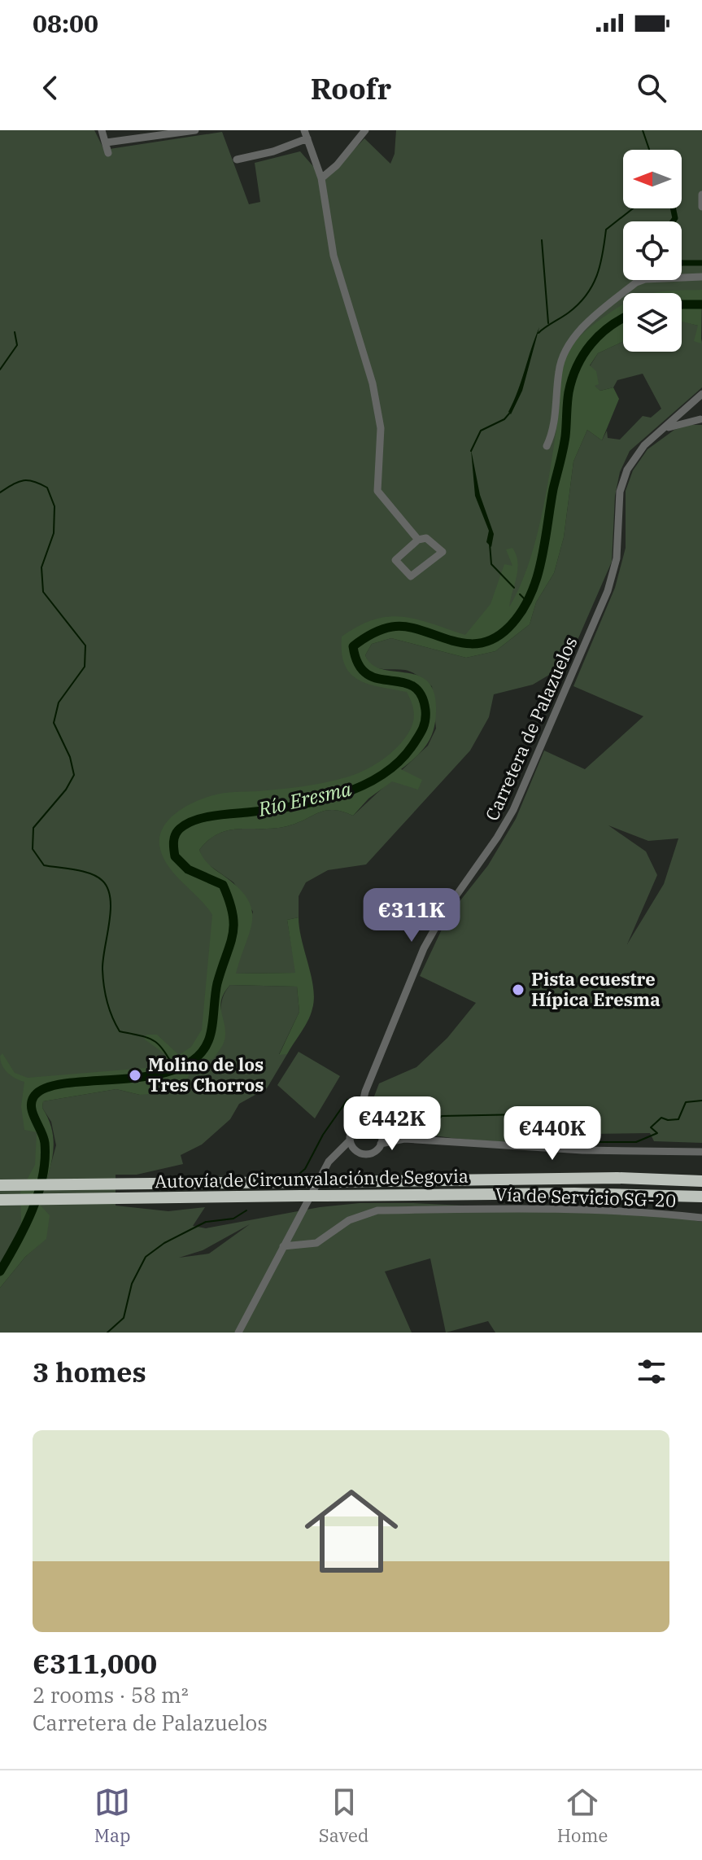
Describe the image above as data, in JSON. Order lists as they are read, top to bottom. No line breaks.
{"streets":{"highway":["Autovía de Circunvalación de Segovia"],"street":["Carretera de Palazuelos","Vía de Servicio SG-20"]},"water":["Río Eresma"],"places":["Pista ecuestre Hípica Eresma","Molino de los Tres Chorros"],"north":"left","page":{"status":"08:00","header":"Roofr","price":["€311K","€442K","€440K"],"heading":"3 homes","list":[{"name":"€311,000","note":"2 rooms · 58 m² · Carretera de Palazuelos"}],"tabs":["Map","Saved","Home"]}}
